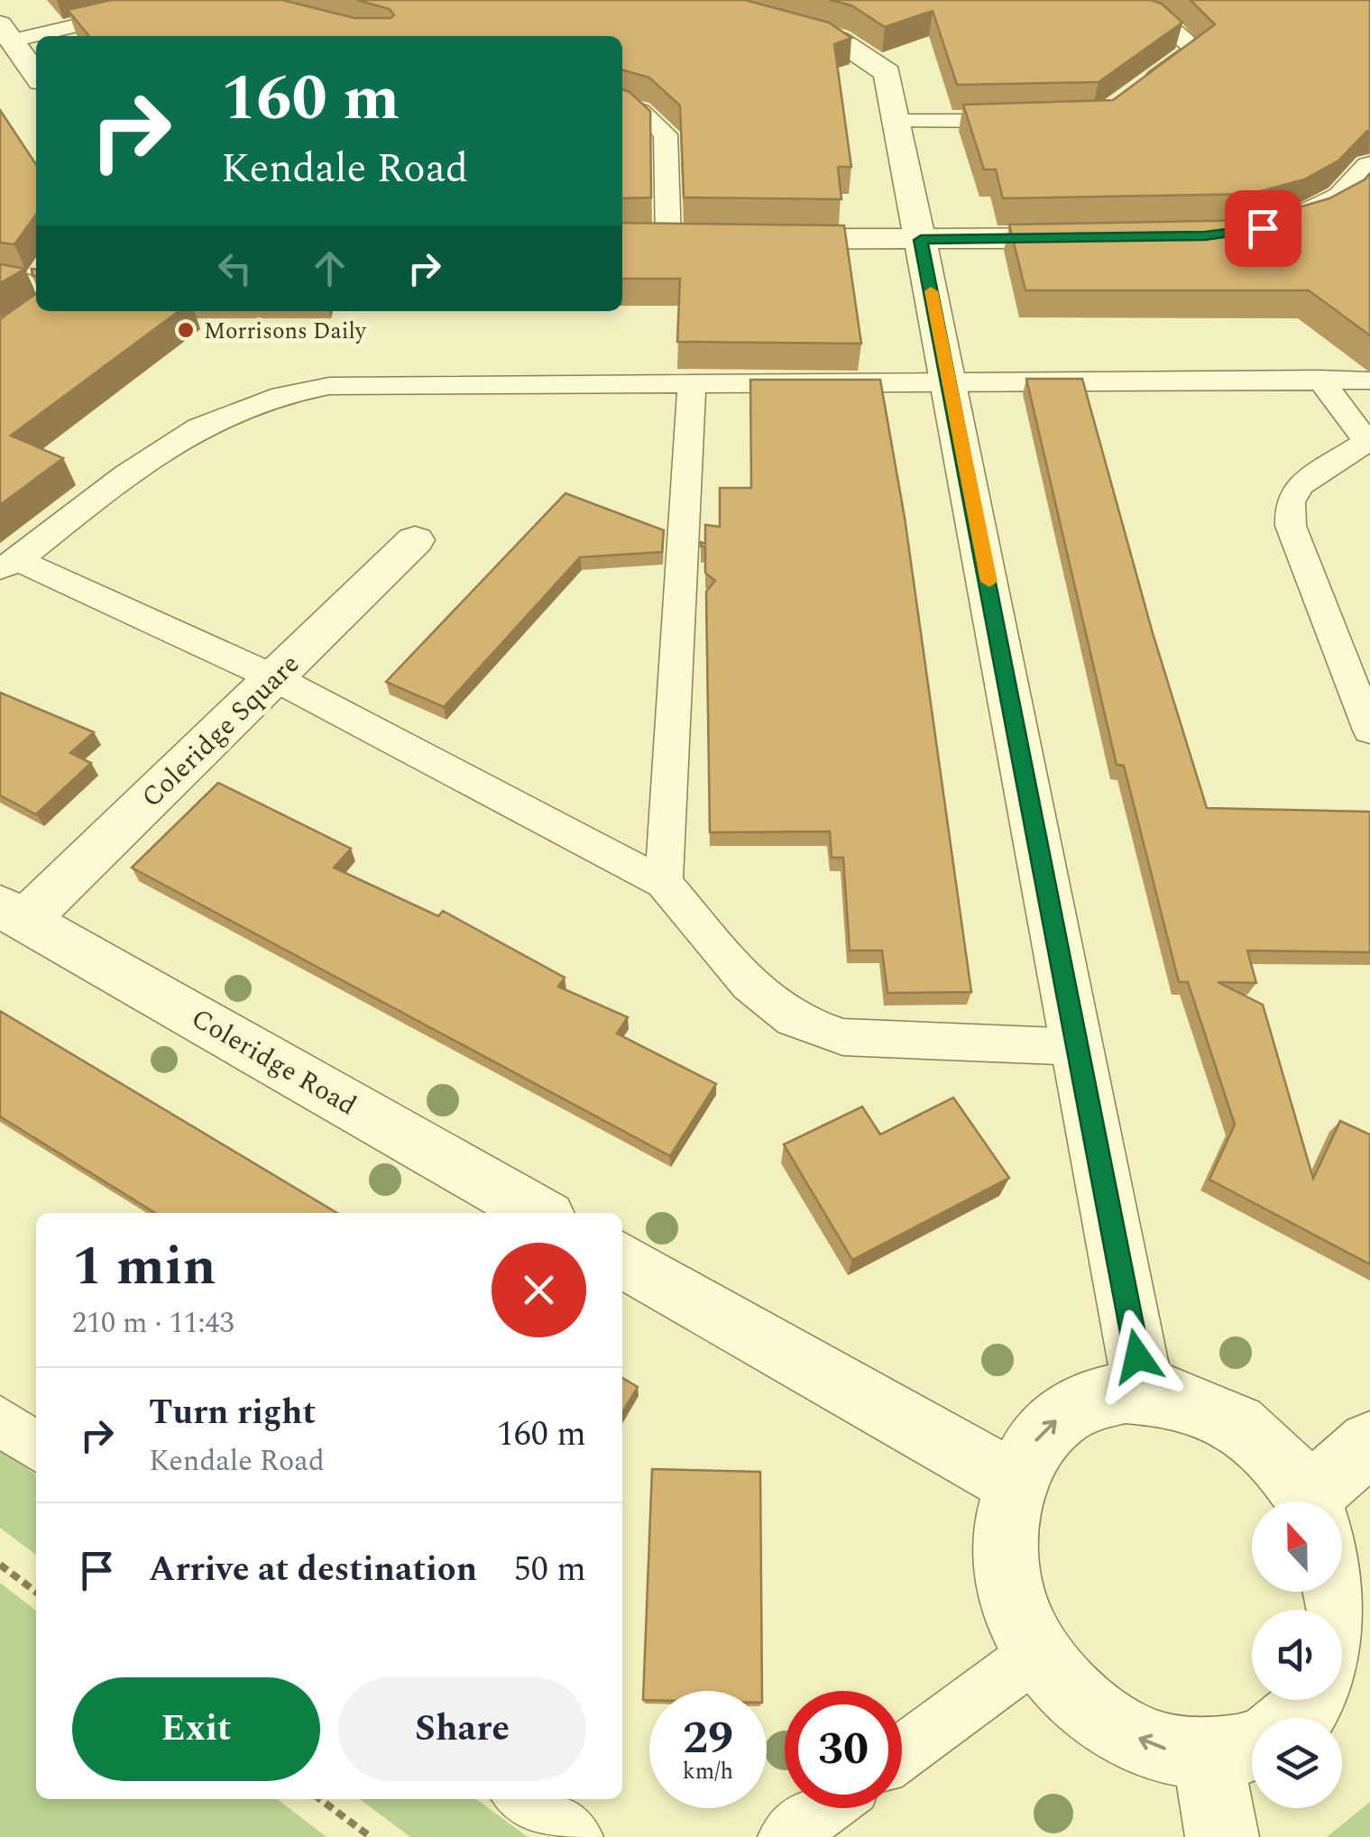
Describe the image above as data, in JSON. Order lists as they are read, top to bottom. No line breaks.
{"streets":{"street":["Coleridge Square","Coleridge Road"]},"crossings":[["Coleridge Square","Coleridge Road"]],"places":["Morrisons Daily"],"north":"top","page":{"turn":["160 m","Kendale Road"],"heading":["1 min","210 m · 11:43"],"list":[{"name":"Turn right","note":"Kendale Road","value":"160 m"},{"name":"Arrive at destination","value":"50 m"}],"buttons":["Exit","Share"],"speed":"29 km/h","limit":"30"}}
